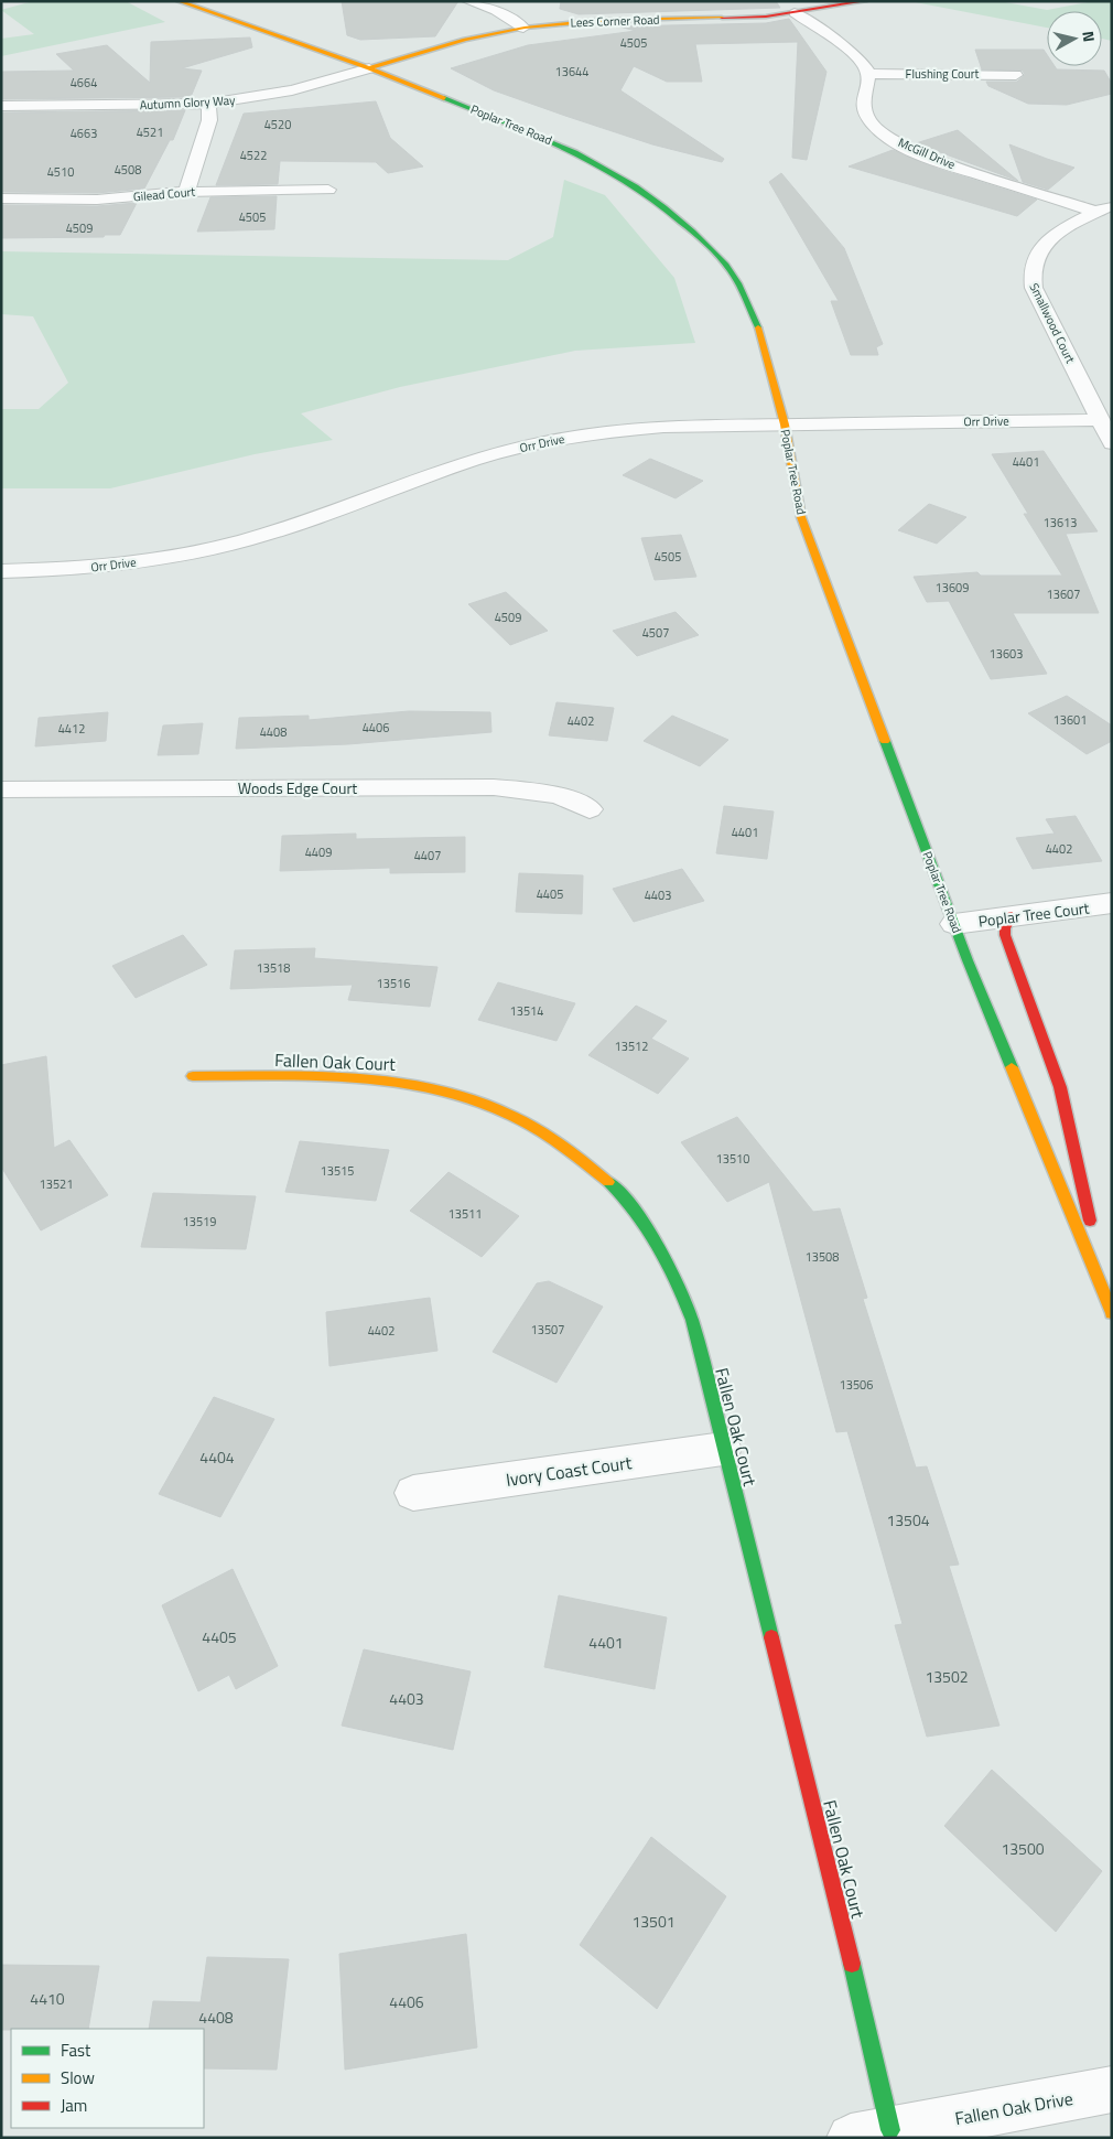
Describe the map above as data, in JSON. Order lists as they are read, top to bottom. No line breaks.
{"streets":{"main road":["Lees Corner Road","Poplar Tree Road","Fallen Oak Court"],"street":["Flushing Court","Autumn Glory Way","McGill Drive","Gilead Court","Smallwood Court","Orr Drive","Woods Edge Court","Poplar Tree Court","Ivory Coast Court","Fallen Oak Drive"]},"crossings":[["Lees Corner Road","Autumn Glory Way"],["Lees Corner Road","Poplar Tree Road"],["Flushing Court","McGill Drive"],["Autumn Glory Way","Poplar Tree Road"],["Poplar Tree Road","Orr Drive"],["Poplar Tree Road","Poplar Tree Court"],["McGill Drive","Smallwood Court"],["Smallwood Court","Orr Drive"],["Fallen Oak Court","Ivory Coast Court"],["Fallen Oak Court","Fallen Oak Drive"]],"house_numbers":["4505","13644","4664","4520","4521","4663","4522","4508","4510","4505","4509","4401","13613","4505","13609","13607","4509","4507","13603","13601","4402","4406","4412","4408","4401","4402","4409","4407","4405","4403","13518","13516","13514","13512","13510","13515","13521","13511","13519","13508","13507","4402","13506","4404","13504","4405","4401","13502","4403","13500","13501","4410","4406","4408"],"legend":["Fast","Slow","Jam"],"north":"right"}
